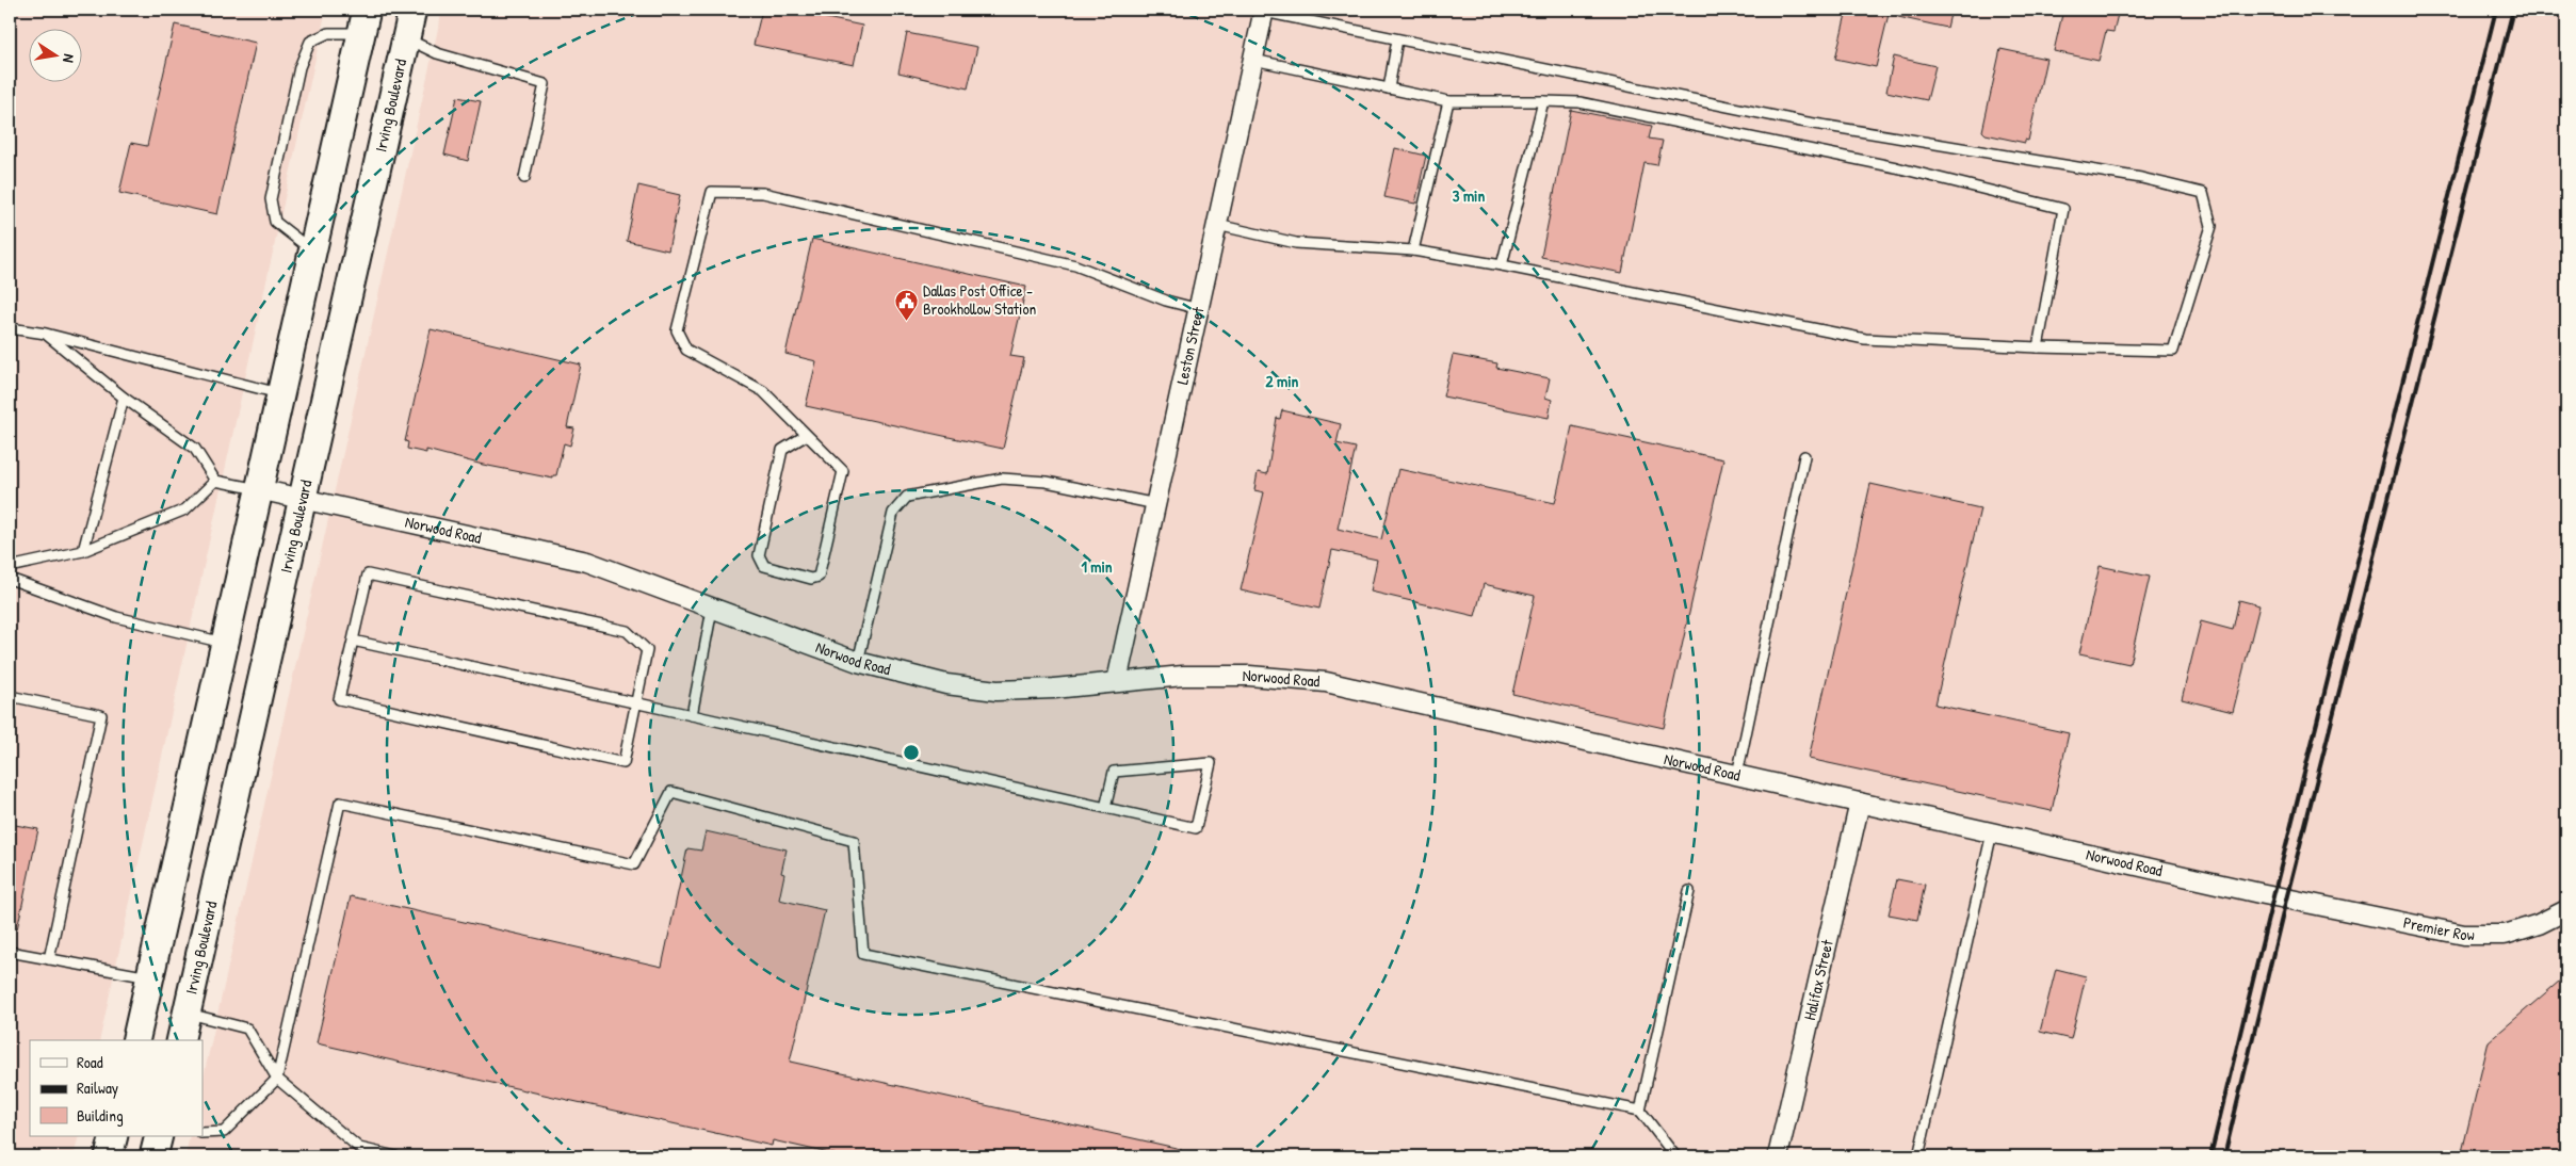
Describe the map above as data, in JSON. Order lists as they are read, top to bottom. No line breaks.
{"streets":{"main road":["Irving Boulevard"],"street":["Leston Street","Norwood Road","Premier Row","Halifax Street"]},"crossings":[["Irving Boulevard","Norwood Road"],["Leston Street","Norwood Road"],["Norwood Road","Premier Row"],["Norwood Road","Halifax Street"]],"places":{"public building":["Dallas Post Office - Brookhollow Station"]},"legend":["Road","Railway","Building"],"north":"right","rings":["3 min","2 min","1 min"]}
